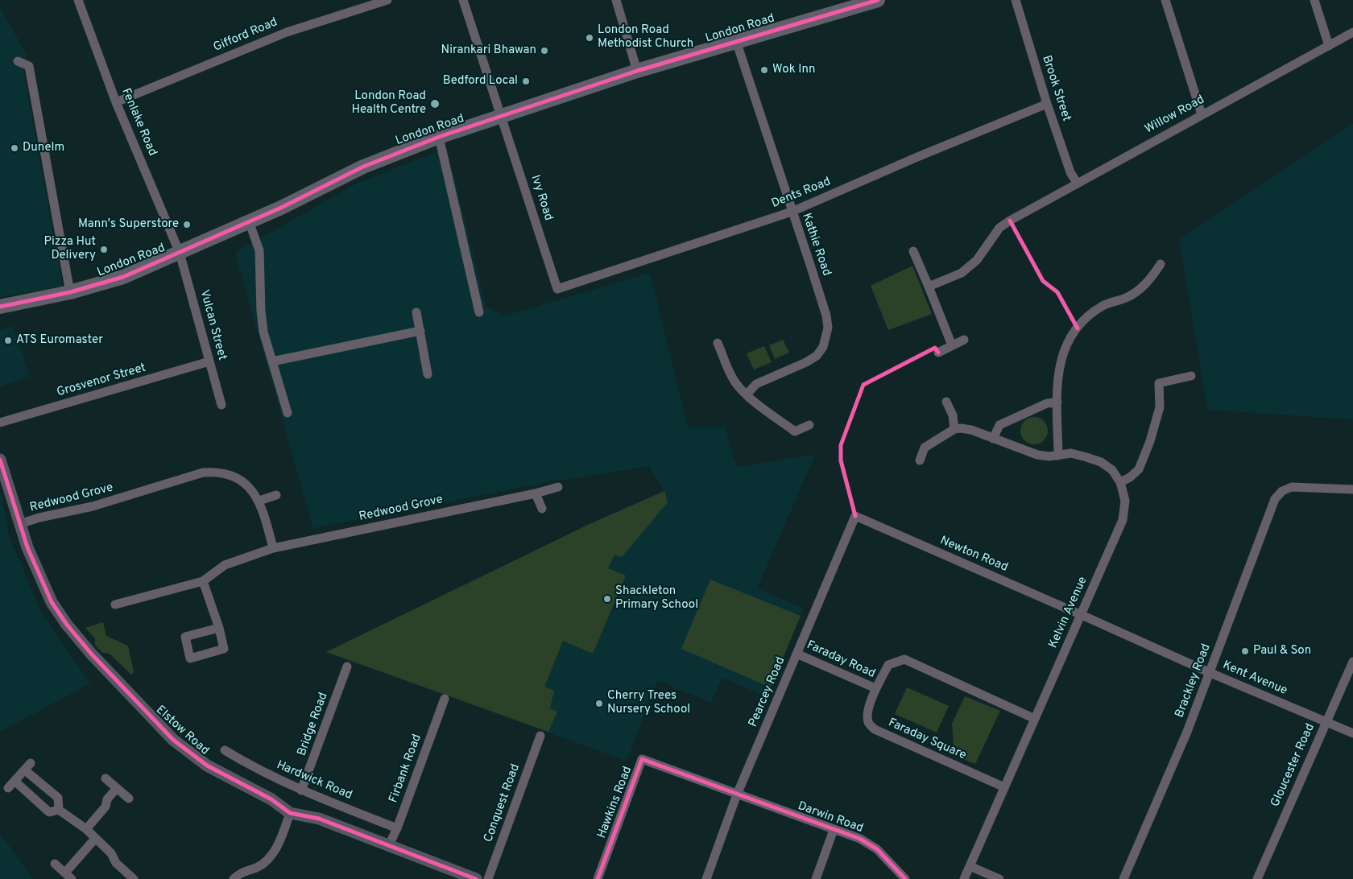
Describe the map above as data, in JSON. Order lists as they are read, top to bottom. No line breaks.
{"streets":{"main road":["London Road"],"street":["Gifford Road","Brook Street","Willow Road","Fenlake Road","Dents Road","Ivy Road","Kathie Road","Vulcan Street","Grosvenor Street","Redwood Grove","Newton Road","Kelvin Avenue","Faraday Road","Kent Avenue","Brackley Road","Pearcey Road","Bridge Road","Elstow Road","Faraday Square","Gloucester Road","Firbank Road","Hardwick Road","Hawkins Road","Conquest Road","Darwin Road"]},"crossings":[["London Road","Fenlake Road"],["London Road","Ivy Road"],["London Road","Kathie Road"],["London Road","Vulcan Street"],["Gifford Road","Fenlake Road"],["Brook Street","Willow Road"],["Brook Street","Dents Road"],["Fenlake Road","Vulcan Street"],["Dents Road","Ivy Road"],["Dents Road","Kathie Road"],["Vulcan Street","Grosvenor Street"],["Redwood Grove","Elstow Road"],["Newton Road","Kelvin Avenue"],["Newton Road","Kent Avenue"],["Newton Road","Pearcey Road"],["Kelvin Avenue","Kent Avenue"],["Kelvin Avenue","Faraday Square"],["Faraday Road","Pearcey Road"],["Faraday Road","Faraday Square"],["Kent Avenue","Brackley Road"],["Kent Avenue","Gloucester Road"],["Pearcey Road","Hawkins Road"],["Pearcey Road","Darwin Road"],["Bridge Road","Hardwick Road"],["Elstow Road","Firbank Road"],["Firbank Road","Hardwick Road"],["Hawkins Road","Darwin Road"]],"places":["London Road Methodist Church","Nirankari Bhawan","Wok Inn","Bedford Local","London Road Health Centre","Dunelm","Mann's Superstore","Pizza Hut Delivery","ATS Euromaster","Shackleton Primary School","Paul & Son","Cherry Trees Nursery School"]}
